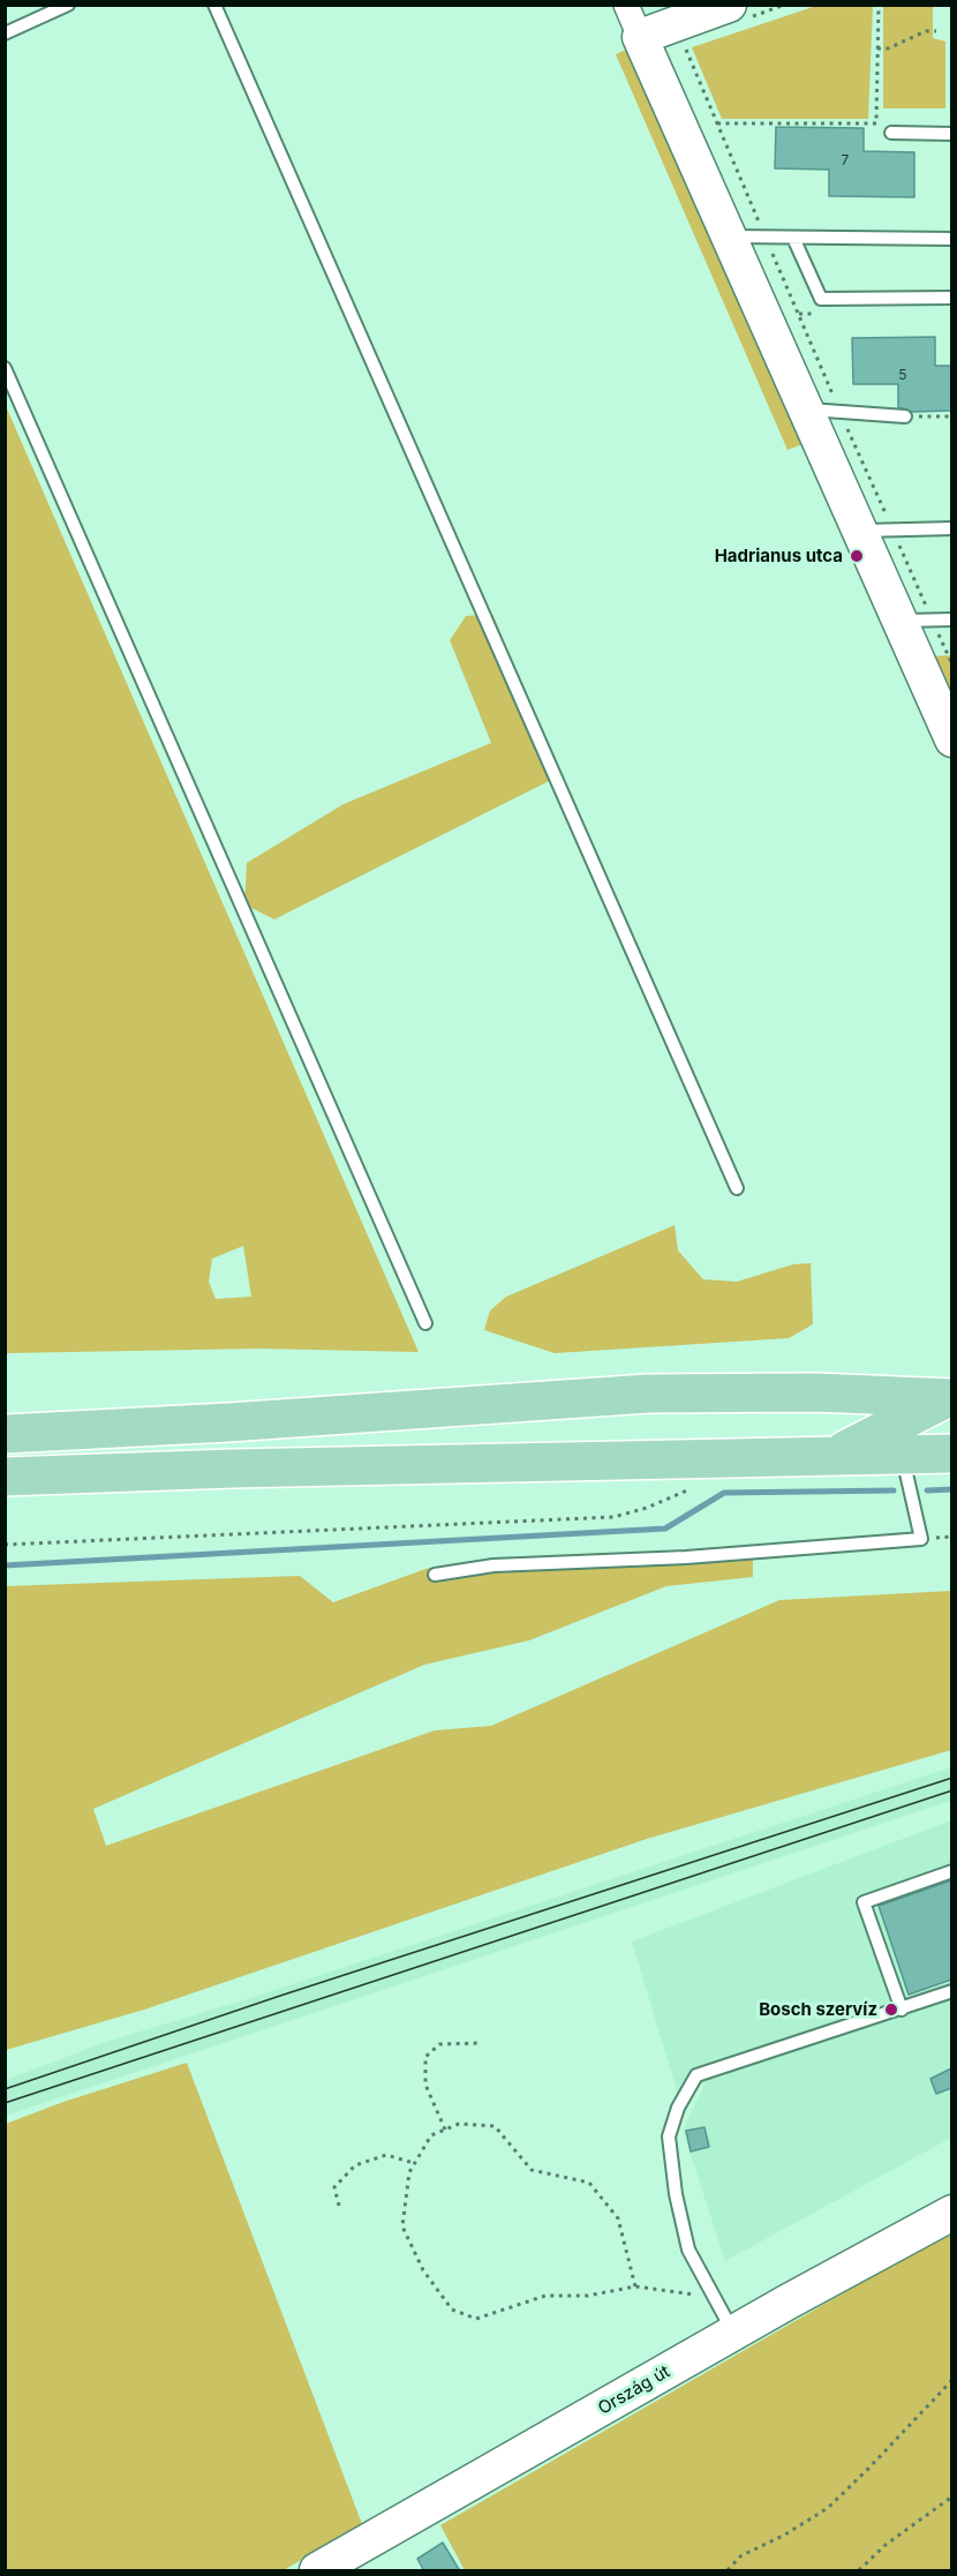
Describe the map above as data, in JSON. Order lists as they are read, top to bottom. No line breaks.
{"streets":{"street":["Ország út"]},"places":["Hadrianus utca","Bosch szervíz"],"house_numbers":["7","5"]}
